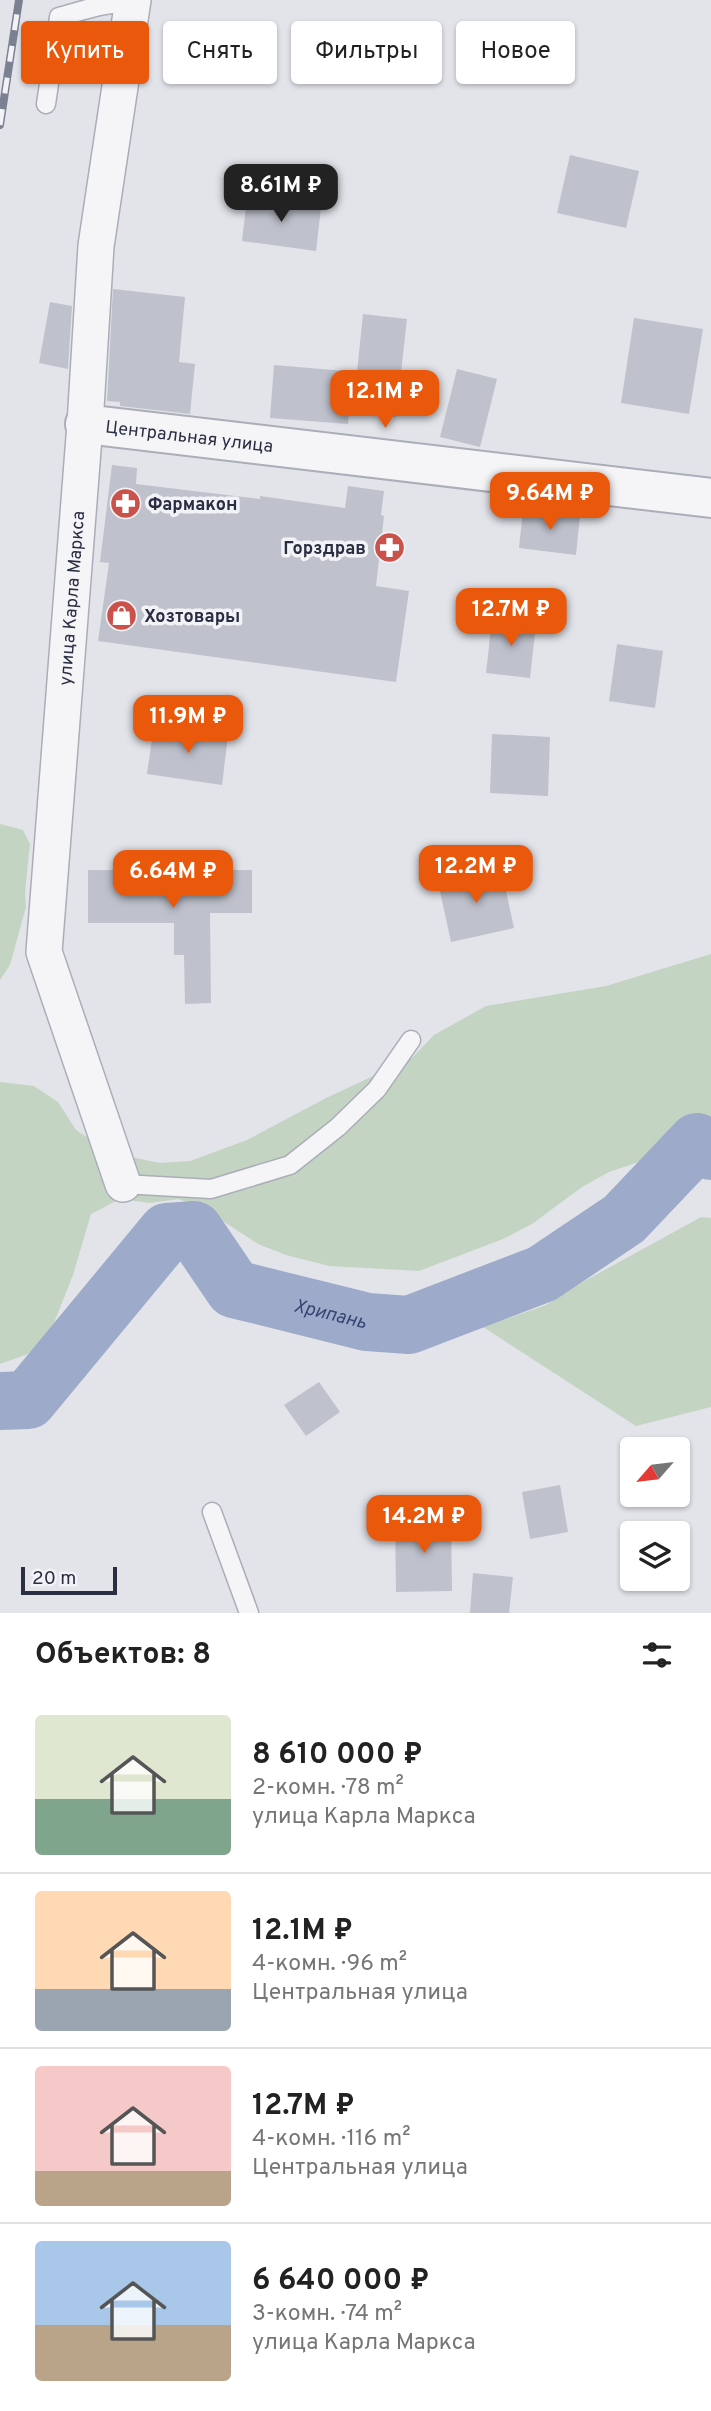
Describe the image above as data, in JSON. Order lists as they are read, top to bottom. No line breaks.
{"streets":{"street":["Центральная улица","улица Карла Маркса"]},"crossings":[["Центральная улица","улица Карла Маркса"]],"water":["Хрипань"],"places":{"pharmacy":["Фармакон","Горздрав"],"shop":["Хозтовары"]},"scale_bar":"20 m","north":"bottom left","page":{"chip":["Купить","Снять","Фильтры","Новое"],"price":["8.61M ₽","12.1M ₽","9.64M ₽","12.7M ₽","11.9M ₽","12.2M ₽","6.64M ₽","14.2M ₽"],"scale":"20 m","heading":"Объектов: 8","list":[{"name":"8 610 000 ₽","note":"2-комн. · 78 m² · улица Карла Маркса"},{"name":"12.1M ₽","note":"4-комн. · 96 m² · Центральная улица"},{"name":"12.7M ₽","note":"4-комн. · 116 m² · Центральная улица"},{"name":"6 640 000 ₽","note":"3-комн. · 74 m² · улица Карла Маркса"}]}}
